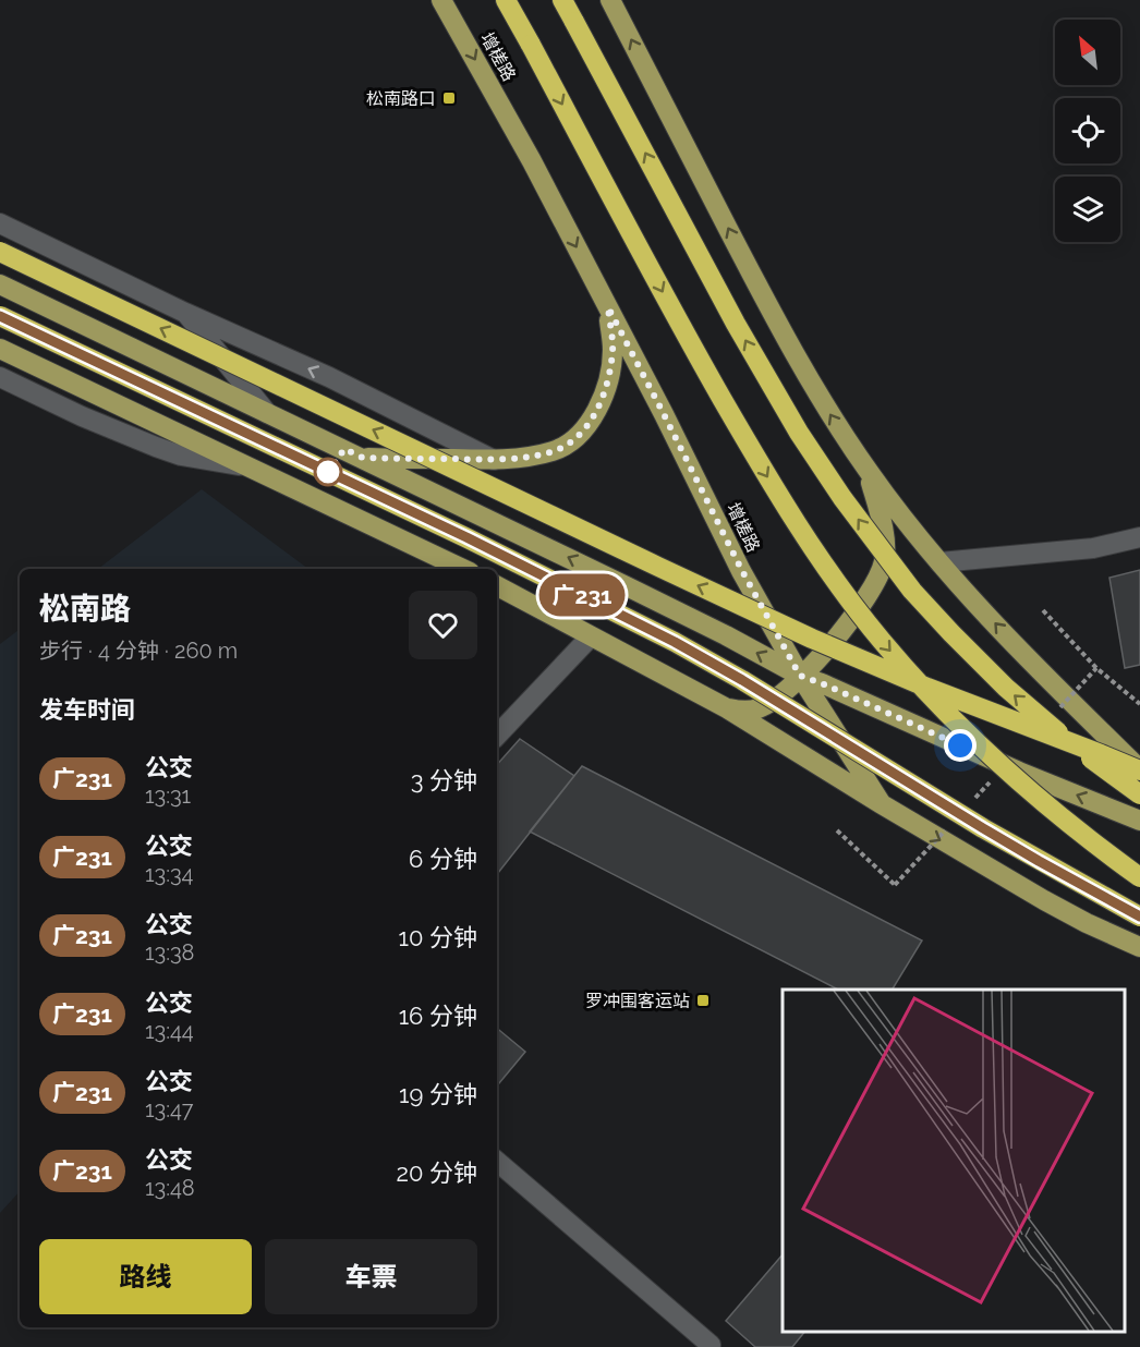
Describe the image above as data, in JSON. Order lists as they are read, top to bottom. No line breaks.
{"streets":{"highway":["增槎路"]},"places":{"transit":["松南路口","罗冲围客运站"]},"lines":["bus line 广231"],"north":"top left","page":{"on_map":"广231","heading":[["松南路","步行 · 4 分钟 · 260 m"],"发车时间"],"list":[{"mark":"广231","name":"公交","note":"13:31","value":"3 分钟"},{"mark":"广231","name":"公交","note":"13:34","value":"6 分钟"},{"mark":"广231","name":"公交","note":"13:38","value":"10 分钟"},{"mark":"广231","name":"公交","note":"13:44","value":"16 分钟"},{"mark":"广231","name":"公交","note":"13:47","value":"19 分钟"},{"mark":"广231","name":"公交","note":"13:48","value":"20 分钟"}],"buttons":["路线","车票"]}}
